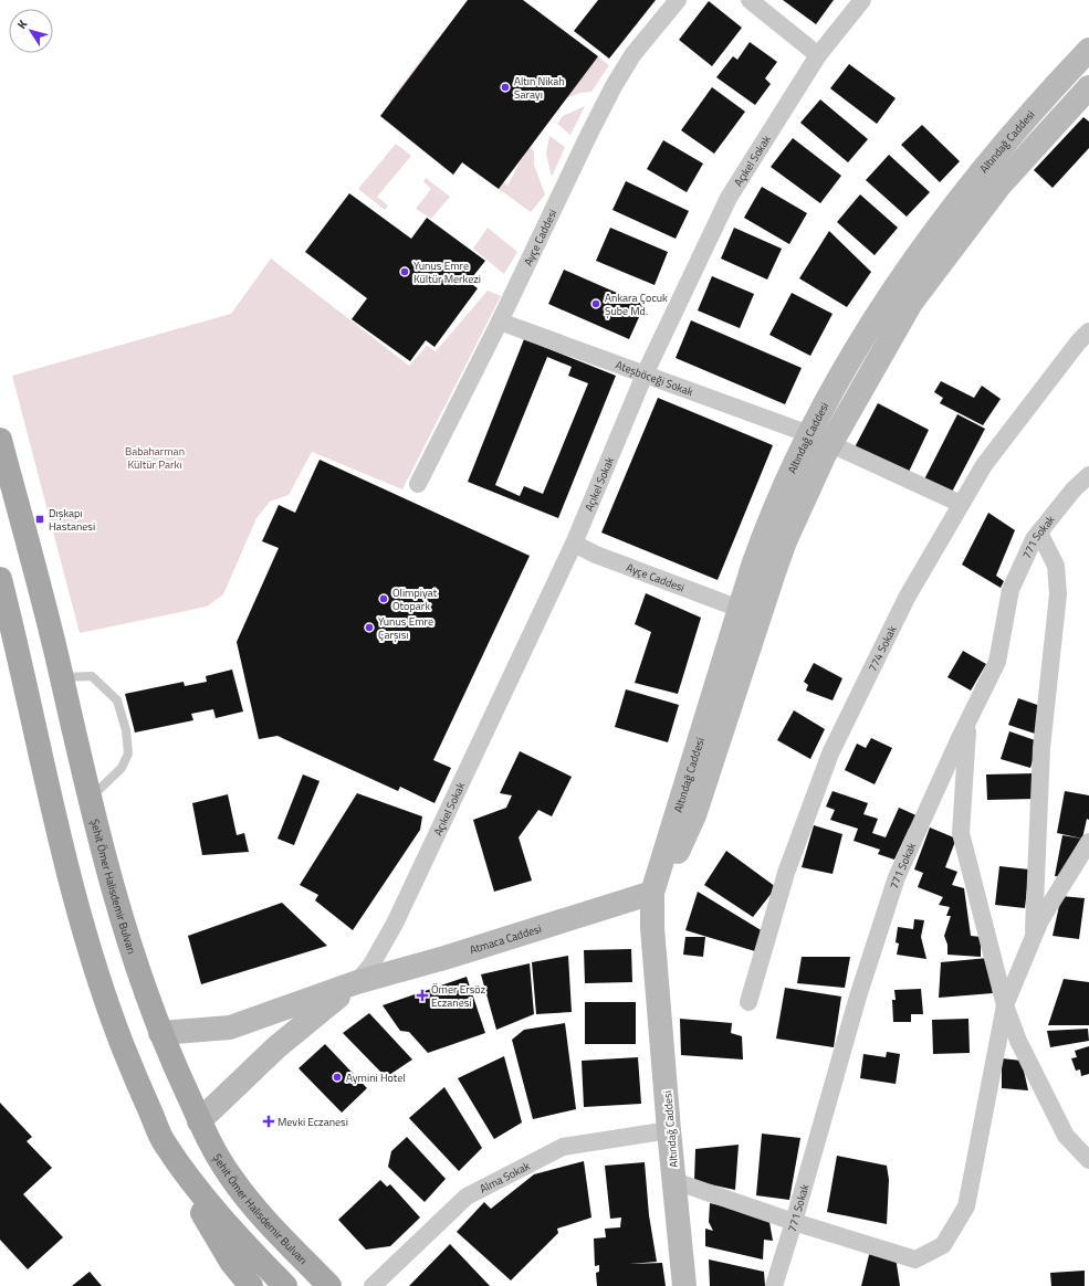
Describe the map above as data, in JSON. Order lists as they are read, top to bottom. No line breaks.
{"streets":{"main road":["Altındağ Caddesi","Şehit Ömer Halisdemir Bulvarı","Atmaca Caddesi"],"street":["Açıkel Sokak","Ayçe Caddesi","Ateşböceği Sokak","771 Sokak","774 Sokak","Alma Sokak"]},"crossings":[["Altındağ Caddesi","Ayçe Caddesi"],["Altındağ Caddesi","Ateşböceği Sokak"],["Altındağ Caddesi","Atmaca Caddesi"],["Altındağ Caddesi","Alma Sokak"],["Açıkel Sokak","Ayçe Caddesi"],["Açıkel Sokak","Ateşböceği Sokak"],["Açıkel Sokak","Atmaca Caddesi"],["Ayçe Caddesi","Ateşböceği Sokak"],["Ateşböceği Sokak","774 Sokak"],["Şehit Ömer Halisdemir Bulvarı","Atmaca Caddesi"]],"parks":["Babaharman Kültür Parkı"],"places":{"other":["Altın Nikah Sarayı","Yunus Emre Kültür Merkezi","Ankara Çocuk Şube Md.","Olimpiyat Otopark","Yunus Emre Çarşısı","Aymini Hotel"],"transit":["Dışkapı Hastanesi"],"health":["Ömer Ersöz Eczanesi","Mevki Eczanesi"]},"north":"top left"}
